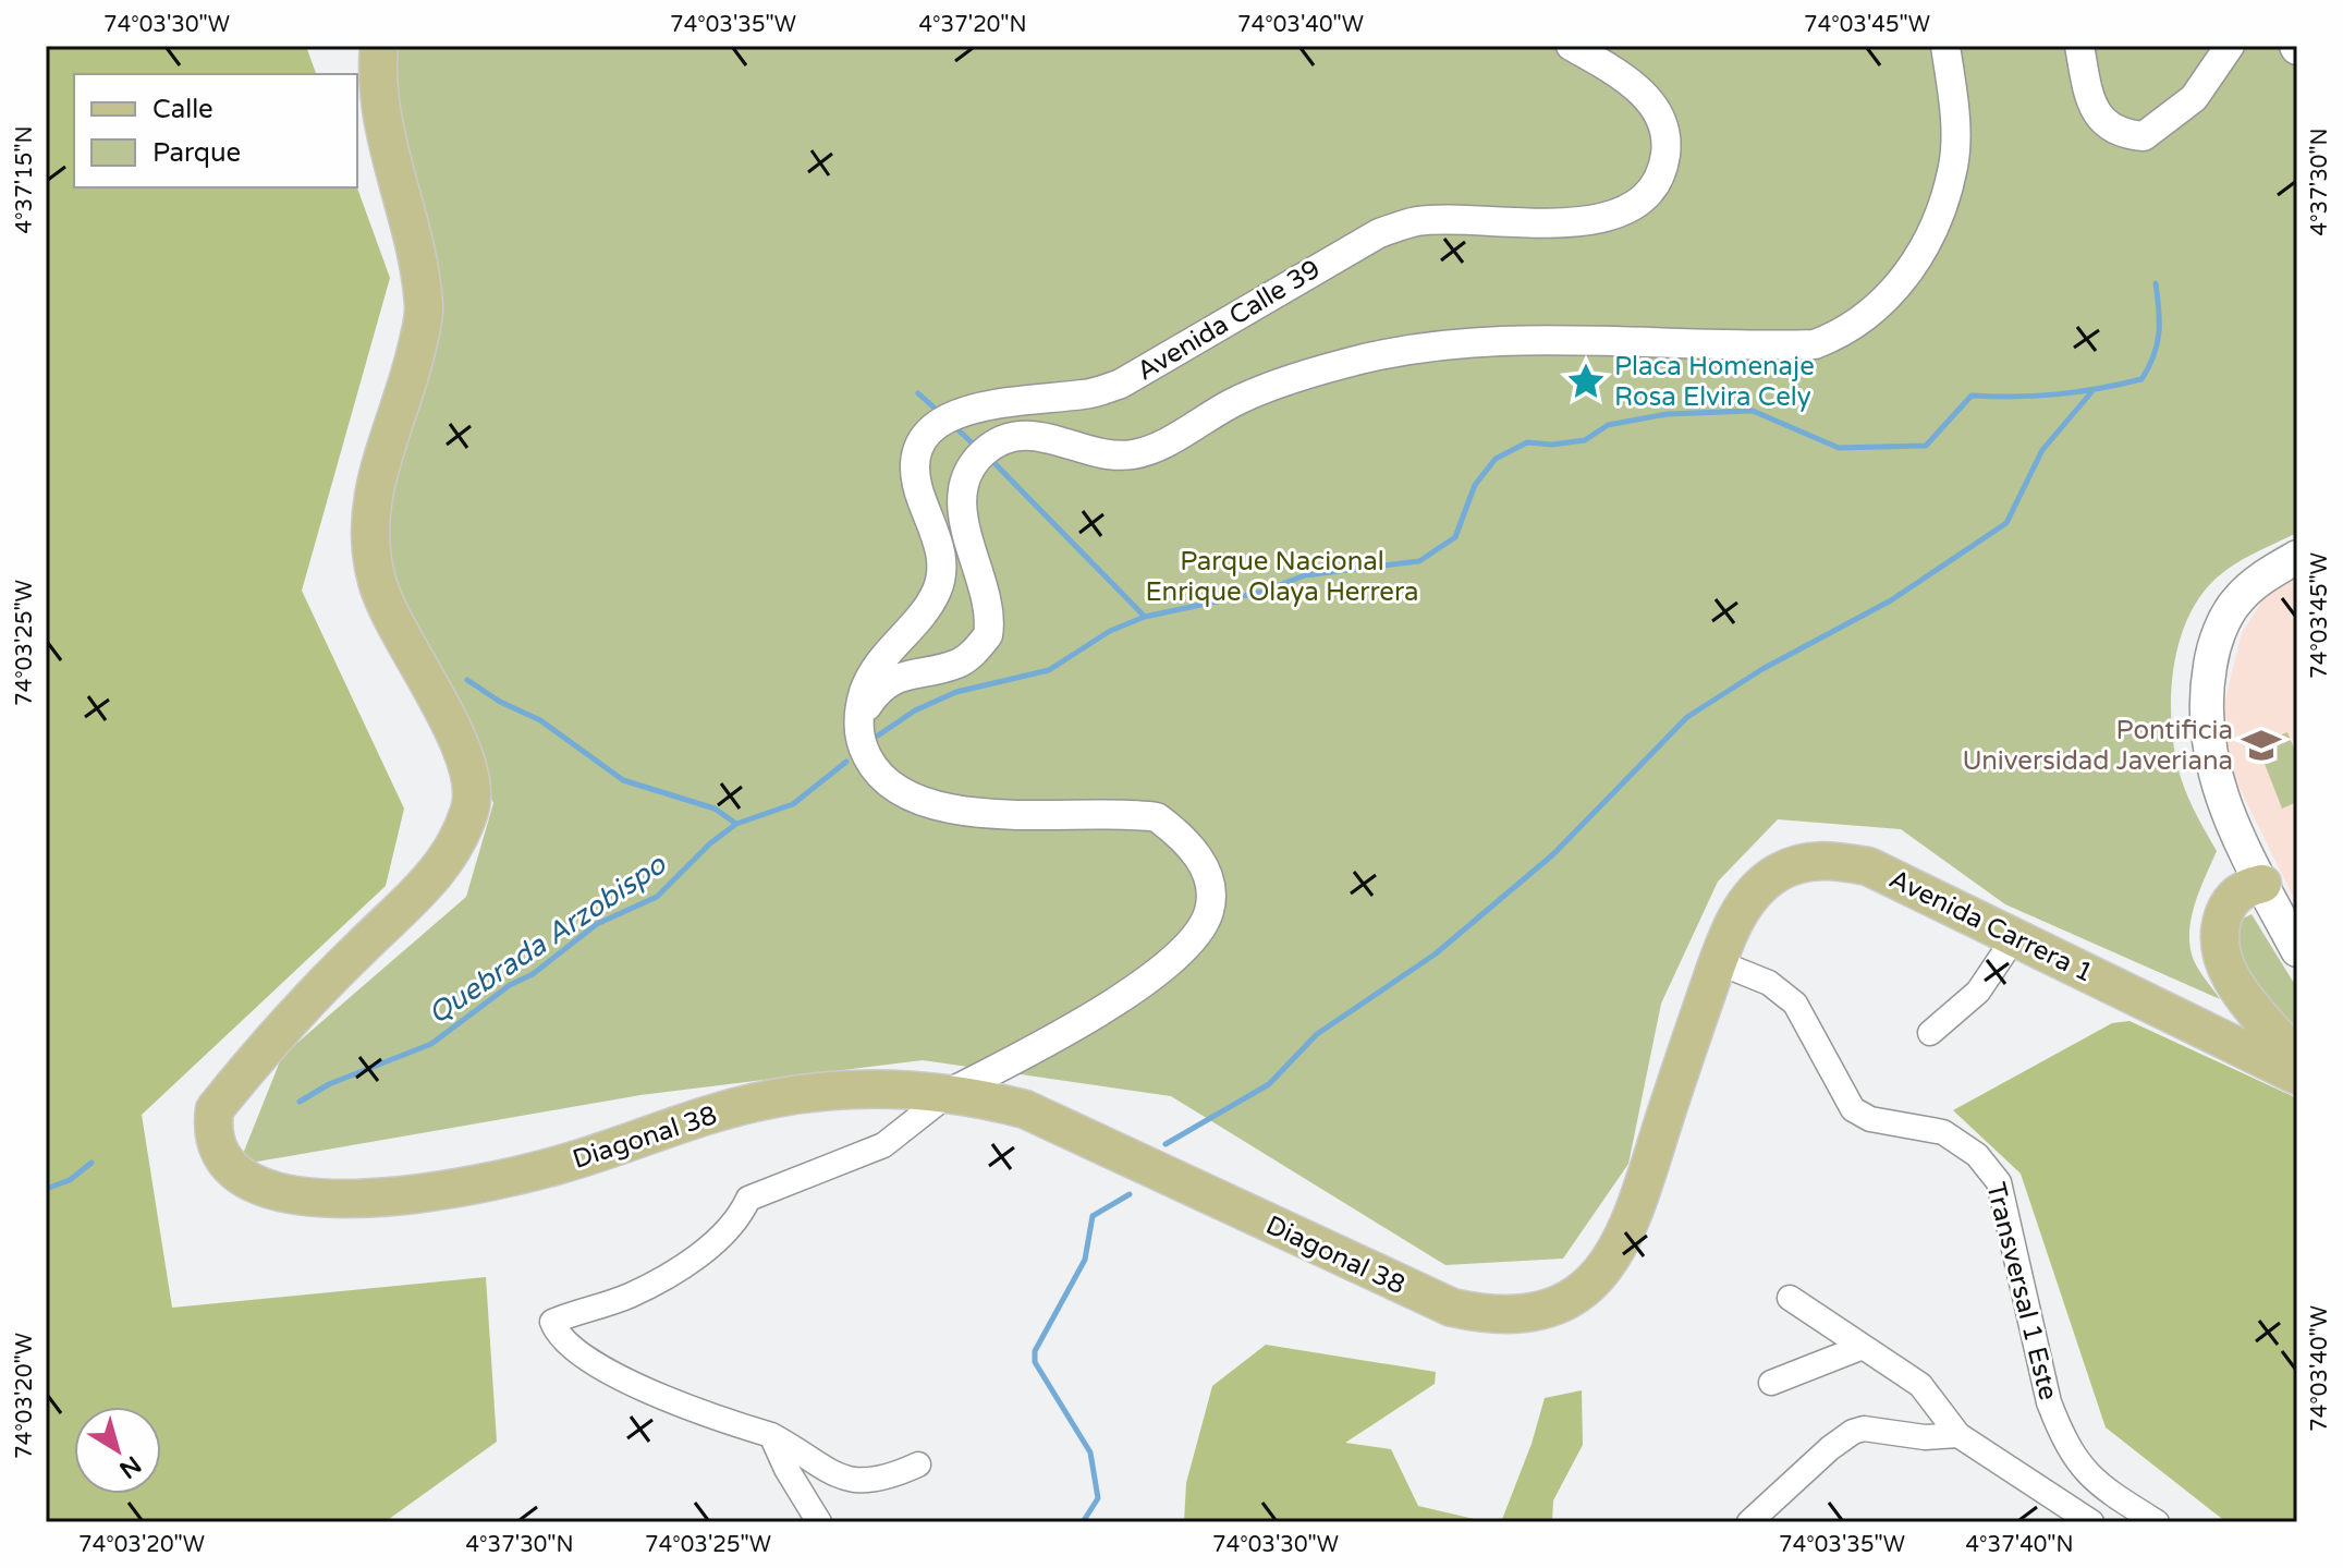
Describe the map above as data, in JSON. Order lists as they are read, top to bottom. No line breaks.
{"streets":{"main road":["Avenida Carrera 1","Diagonal 38"],"street":["Avenida Calle 39","Transversal 1 Este"]},"crossings":[["Avenida Carrera 1","Diagonal 38"],["Avenida Carrera 1","Transversal 1 Este"],["Diagonal 38","Transversal 1 Este"]],"water":["Quebrada Arzobispo"],"parks":["Parque Nacional Enrique Olaya Herrera"],"places":{"place":["Placa Homenaje Rosa Elvira Cely"],"school or university":["Pontificia Universidad Javeriana"]},"legend":["Calle","Parque"],"north":"bottom right","coordinates":["74°03'30\"W","74°03'35\"W","4°37'20\"N","74°03'40\"W","74°03'45\"W","4°37'15\"N","4°37'30\"N","74°03'25\"W","74°03'20\"W","4°37'40\"N"]}
